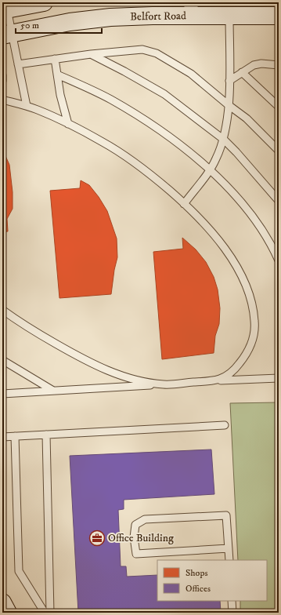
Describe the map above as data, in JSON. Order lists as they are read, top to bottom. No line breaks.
{"streets":{"main road":["Belfort Road"]},"places":{"office":["Office Building"]},"legend":["Shops","Offices"],"scale_bar":"50 m"}
